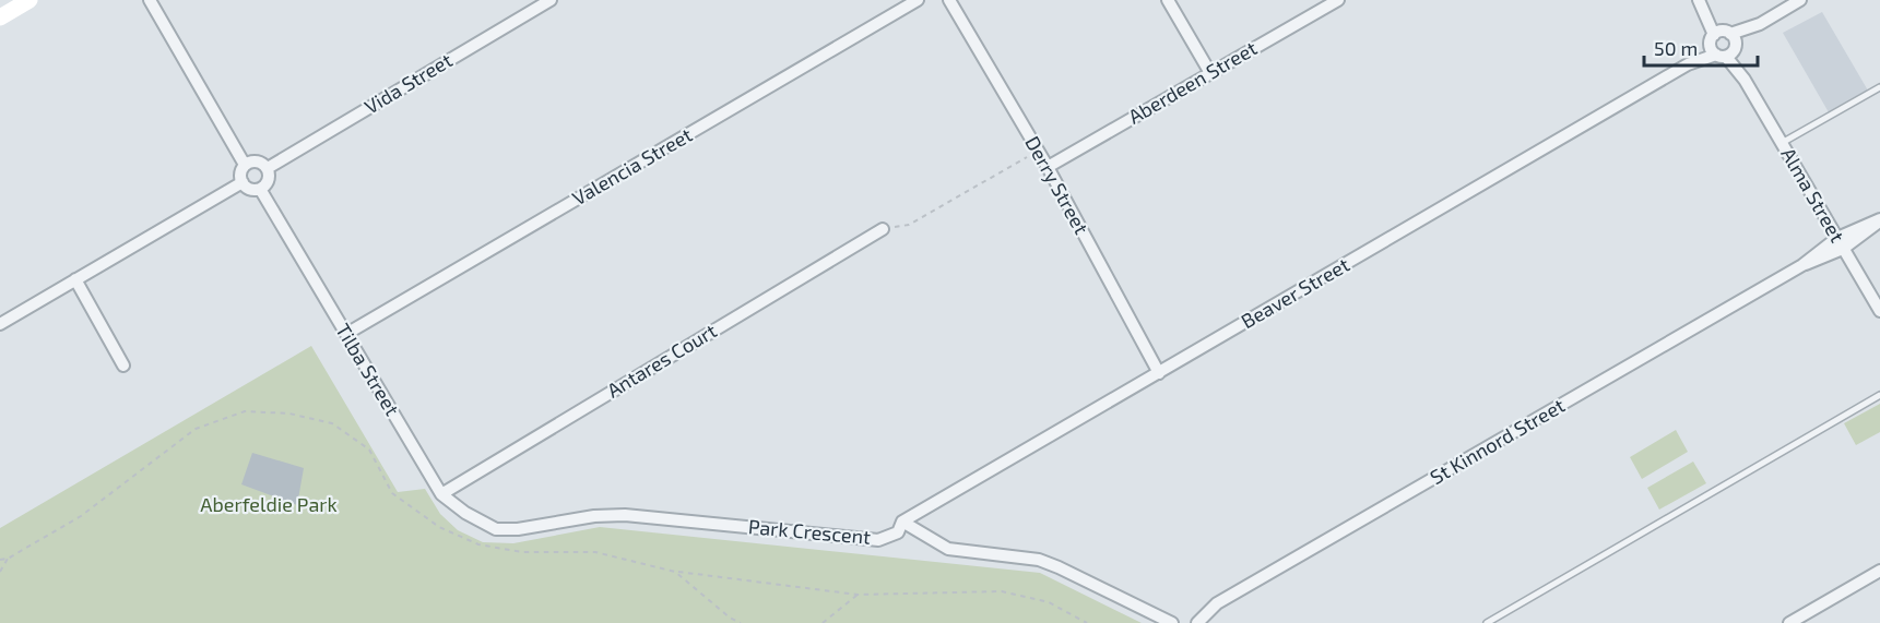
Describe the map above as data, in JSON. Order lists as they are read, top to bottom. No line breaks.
{"streets":{"street":["Aberdeen Street","Vida Street","Valencia Street","Derry Street","Alma Street","Beaver Street","Antares Court","Tilba Street","St Kinnord Street","Park Crescent"]},"crossings":[["Aberdeen Street","Derry Street"],["Vida Street","Tilba Street"],["Valencia Street","Tilba Street"],["Derry Street","Beaver Street"],["Alma Street","Beaver Street"],["Alma Street","St Kinnord Street"],["Beaver Street","Park Crescent"],["Antares Court","Tilba Street"],["Tilba Street","Park Crescent"]],"parks":["Aberfeldie Park"],"scale_bar":"50 m"}
